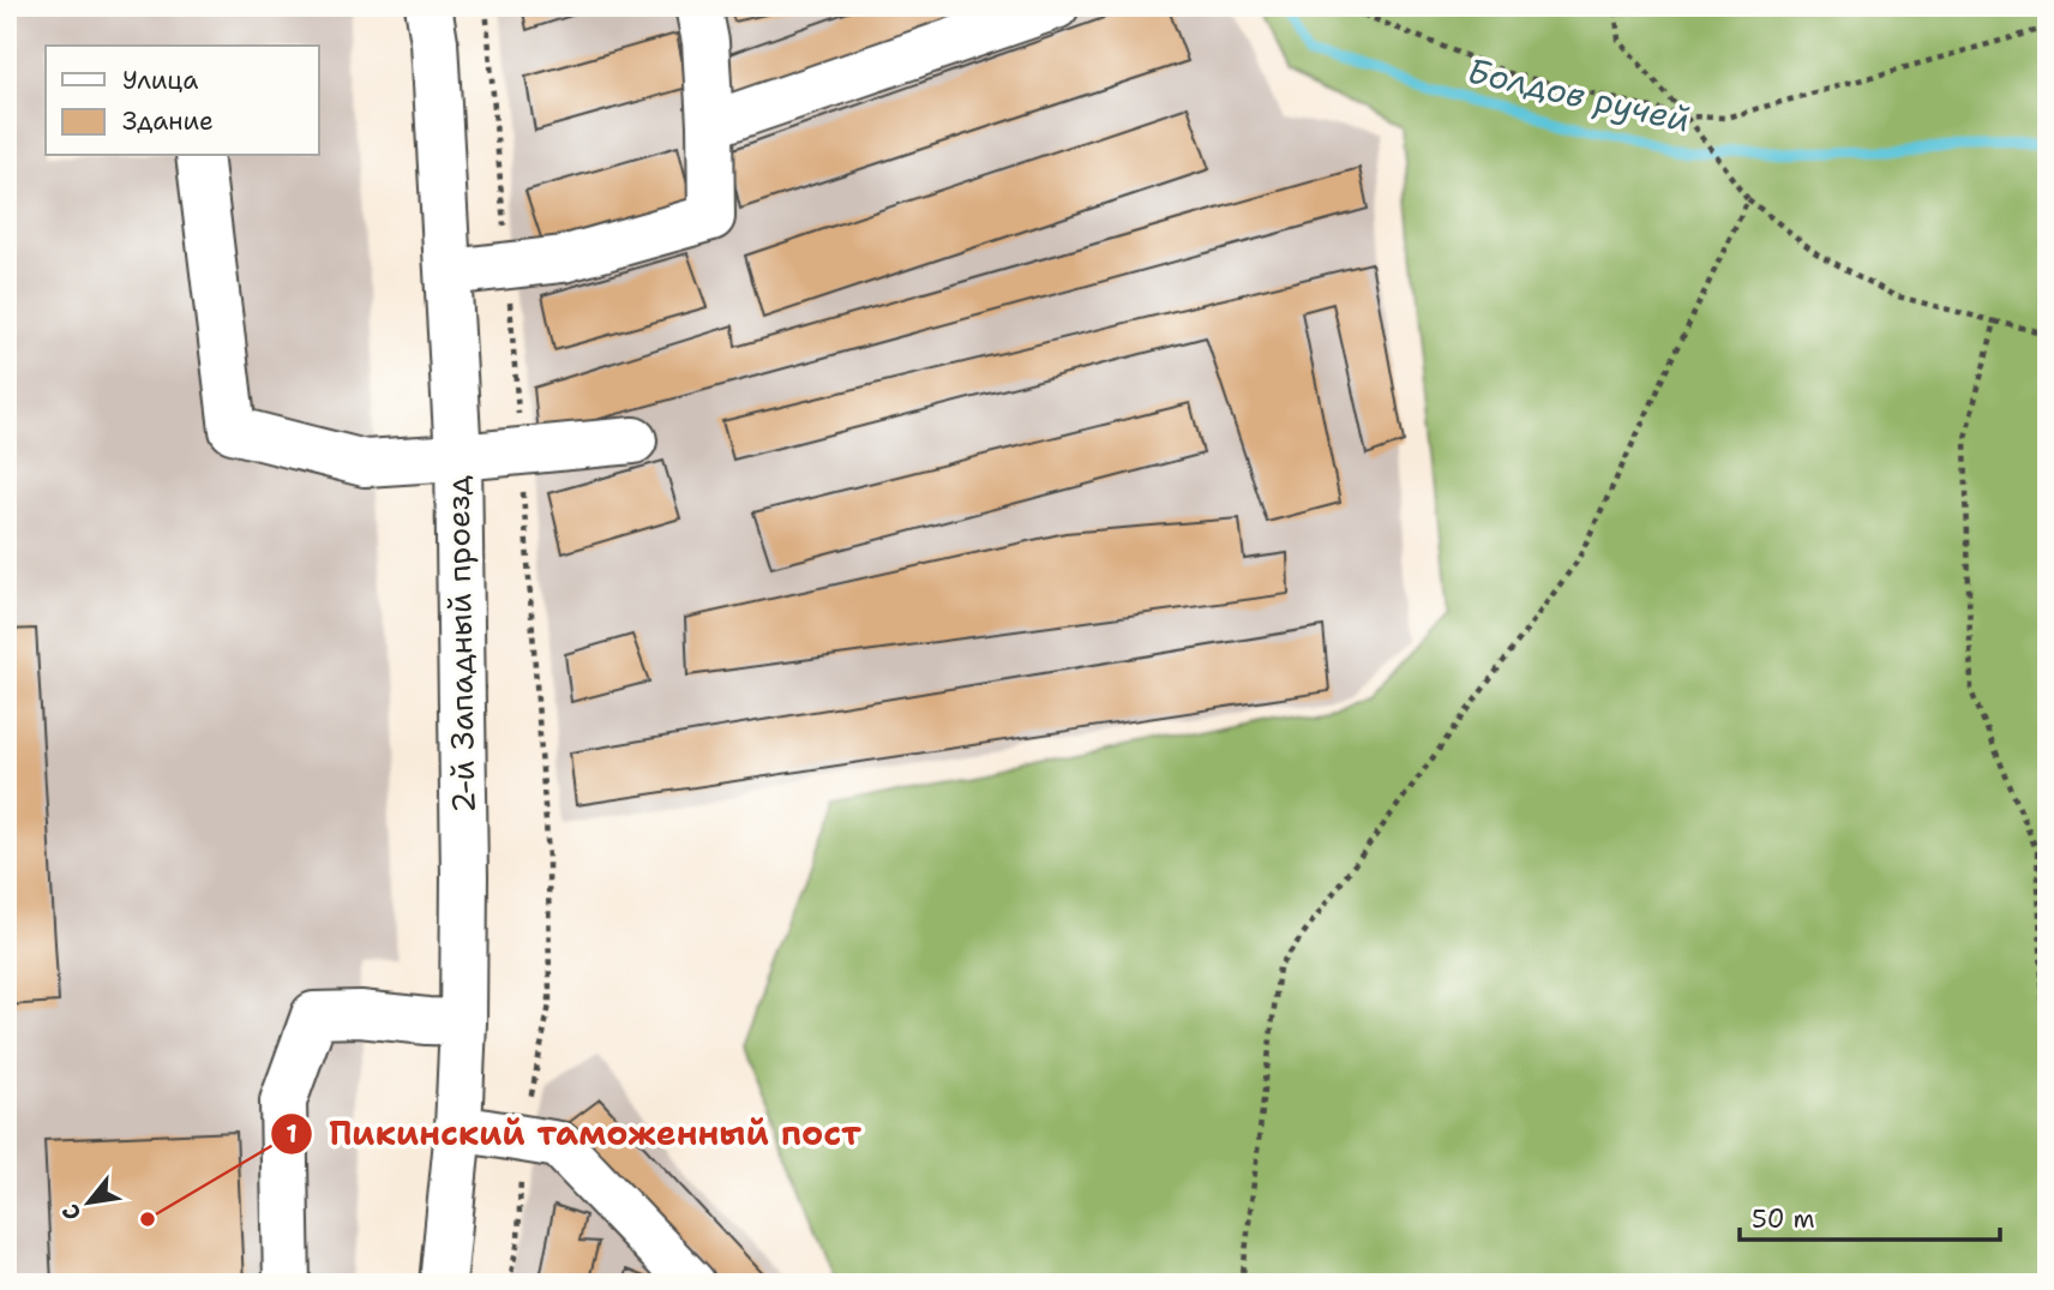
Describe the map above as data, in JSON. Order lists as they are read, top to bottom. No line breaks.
{"streets":{"street":["2-й Западный проезд"]},"water":["Болдов ручей"],"places":["Пикинский таможенный пост"],"legend":["Улица","Здание"],"scale_bar":"50 m","north":"bottom left"}
